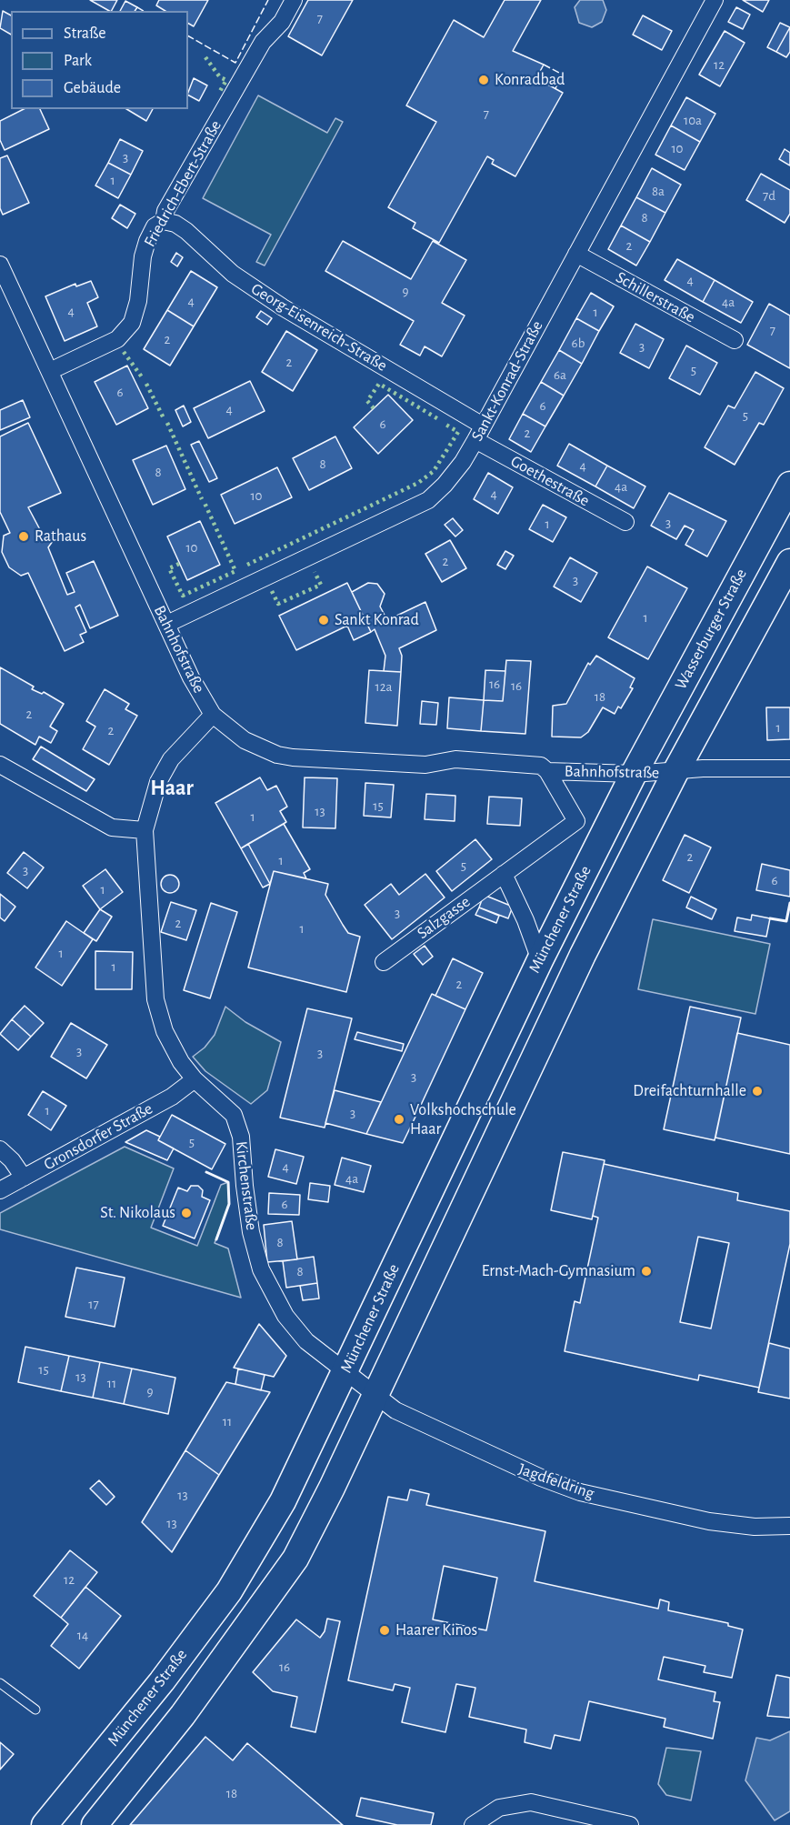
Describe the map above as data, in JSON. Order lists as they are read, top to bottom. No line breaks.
{"streets":{"main road":["Wasserburger Straße","Münchener Straße"],"street":["Friedrich-Ebert-Straße","Schillerstraße","Georg-Eisenreich-Straße","Sankt-Konrad-Straße","Goethestraße","Bahnhofstraße","Salzgasse","Gronsdorfer Straße","Kirchenstraße","Jagdfeldring"]},"crossings":[["Friedrich-Ebert-Straße","Georg-Eisenreich-Straße"],["Friedrich-Ebert-Straße","Bahnhofstraße"],["Schillerstraße","Sankt-Konrad-Straße"],["Georg-Eisenreich-Straße","Sankt-Konrad-Straße"],["Sankt-Konrad-Straße","Goethestraße"],["Sankt-Konrad-Straße","Bahnhofstraße"],["Wasserburger Straße","Bahnhofstraße"],["Wasserburger Straße","Münchener Straße"],["Bahnhofstraße","Salzgasse"],["Bahnhofstraße","Münchener Straße"],["Bahnhofstraße","Kirchenstraße"],["Münchener Straße","Kirchenstraße"],["Münchener Straße","Jagdfeldring"],["Gronsdorfer Straße","Kirchenstraße"],["Kirchenstraße","Jagdfeldring"]],"districts":["Haar"],"places":["Konradbad","Rathaus","Sankt Konrad","Dreifachturnhalle","Volkshochschule Haar","St. Nikolaus","Ernst-Mach-Gymnasium","Haarer Kinos"],"house_numbers":["7","12","7","10a","10","3","1","8a","7d","8","2","4","9","4","4a","4","1","7","2","6b","3","2","5","6a","6","6","4","5","6","2","8","4","8","4a","4","10","3","1","10","2","3","1","16","16","12a","18","2","1","2","15","13","1","2","1","5","3","6","1","3","2","1","1","1","2","3","3","3","1","3","5","4","4a","6","8","8","17","15","13","11","9","11","13","13","12","14","16","18"],"legend":["Straße","Park","Gebäude"]}
